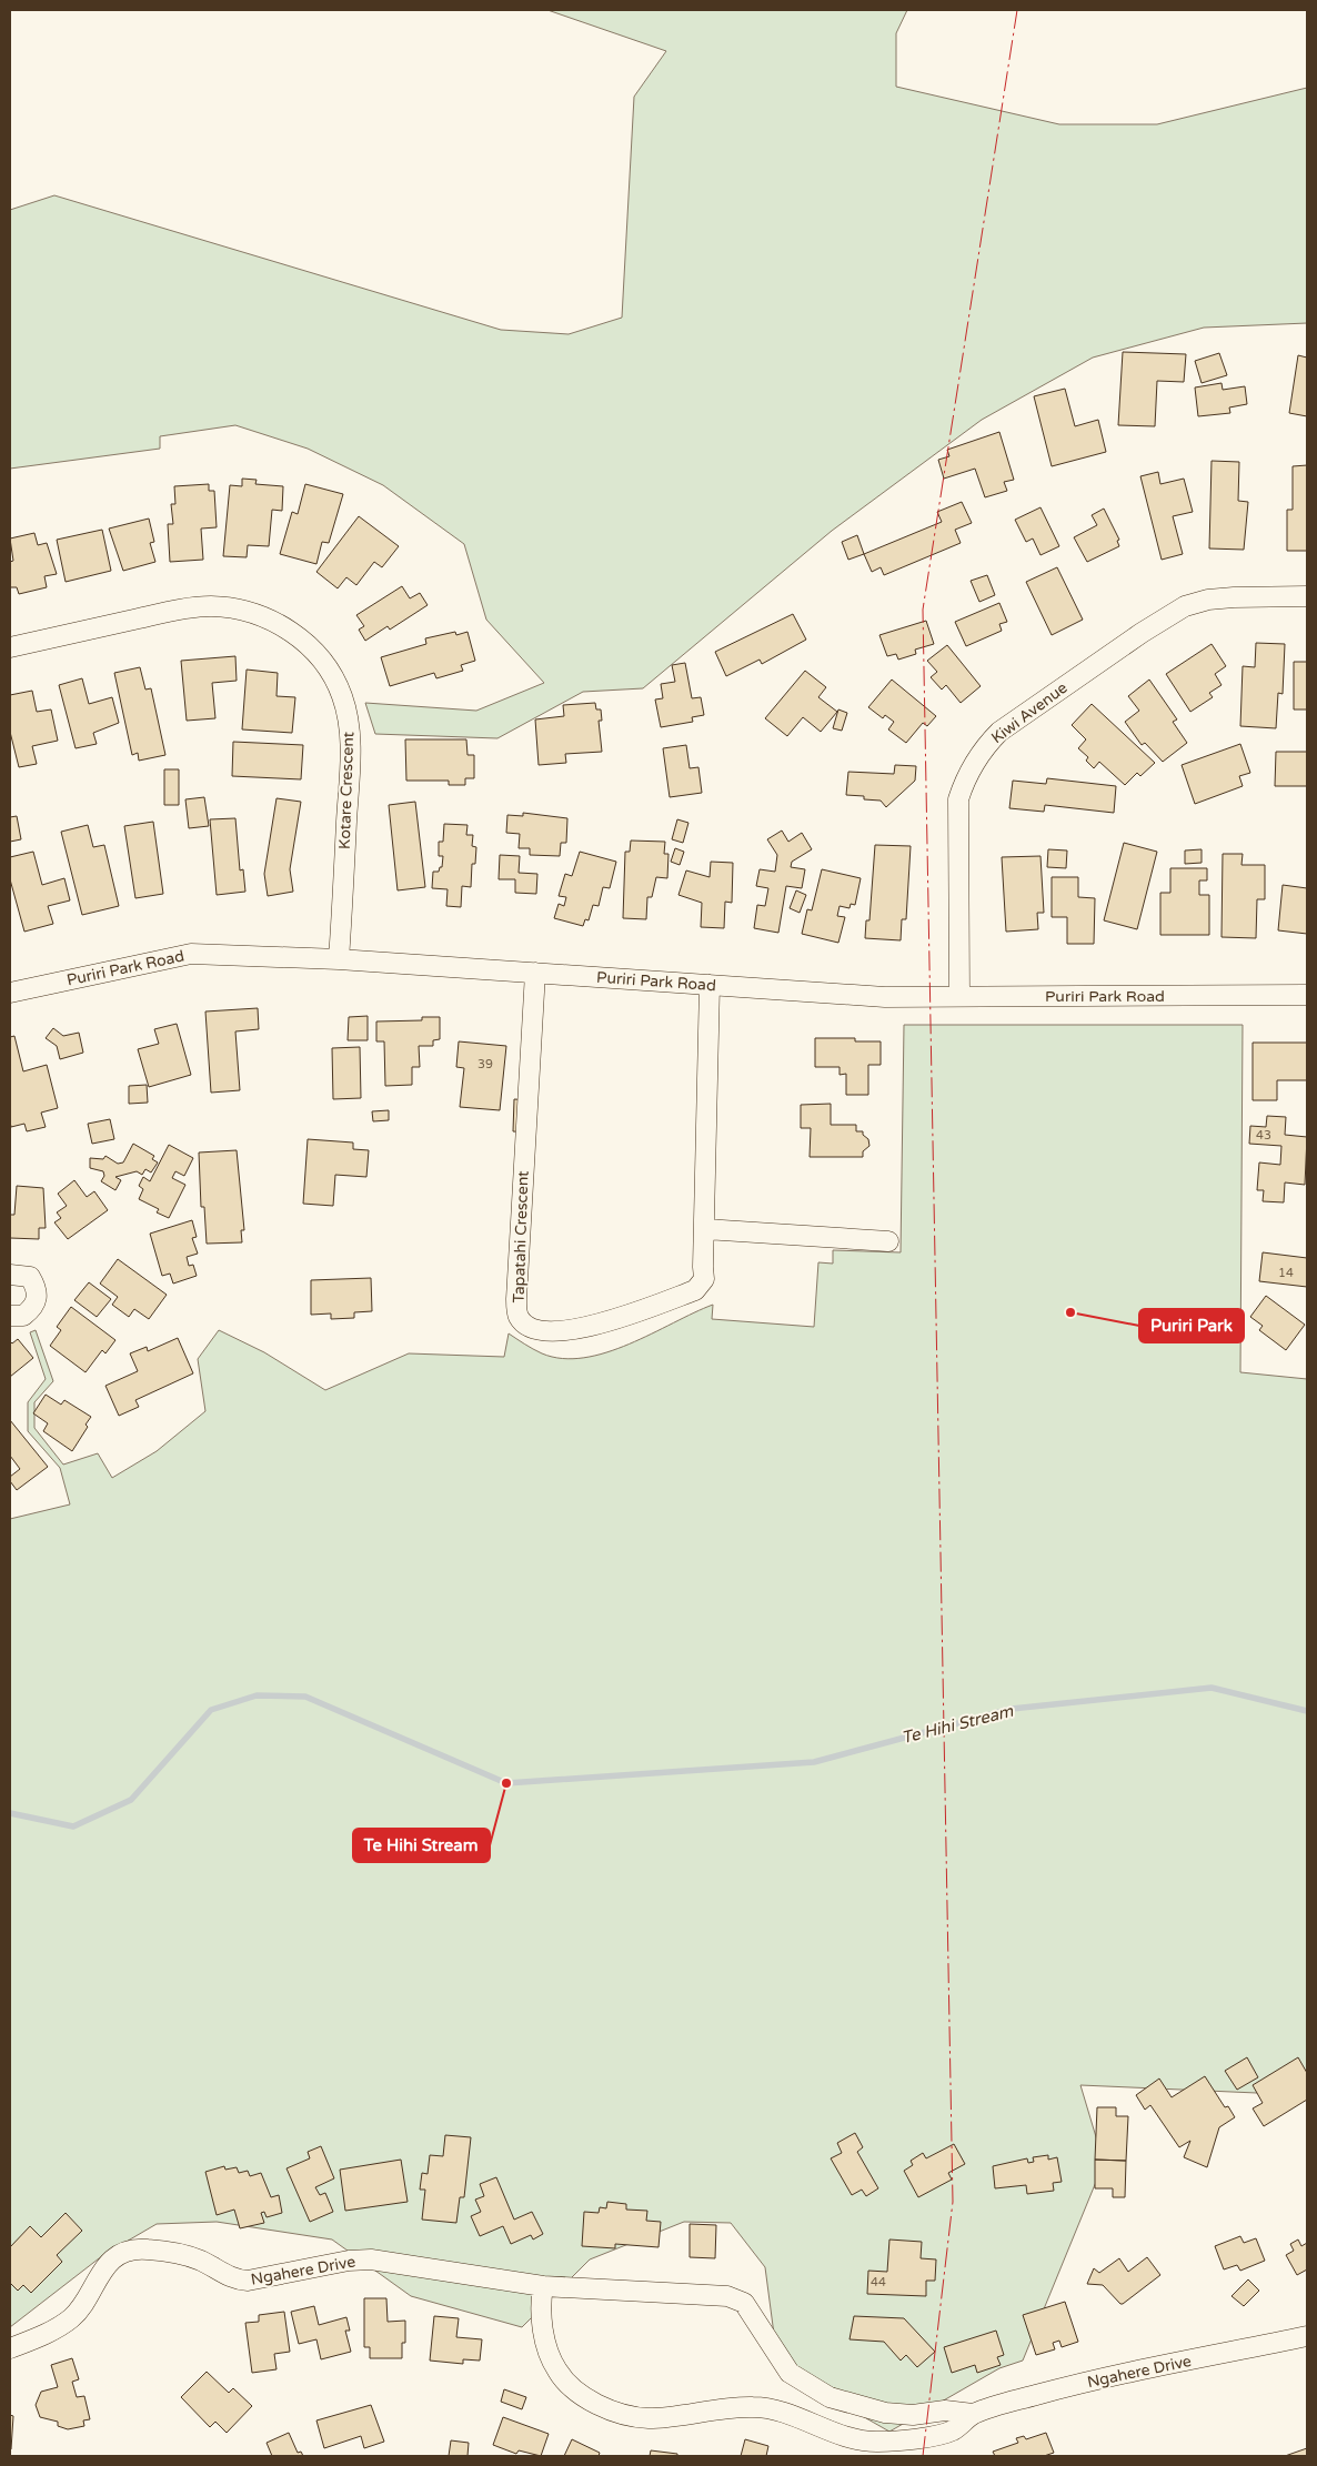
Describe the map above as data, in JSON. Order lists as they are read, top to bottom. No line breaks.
{"streets":{"street":["Kiwi Avenue","Kotare Crescent","Puriri Park Road","Tapatahi Crescent","Ngahere Drive"]},"crossings":[["Kiwi Avenue","Puriri Park Road"],["Kotare Crescent","Puriri Park Road"],["Puriri Park Road","Tapatahi Crescent"]],"water":["Te Hihi Stream"],"places":["Puriri Park","Te Hihi Stream"],"house_numbers":["39","43","14","44"]}
